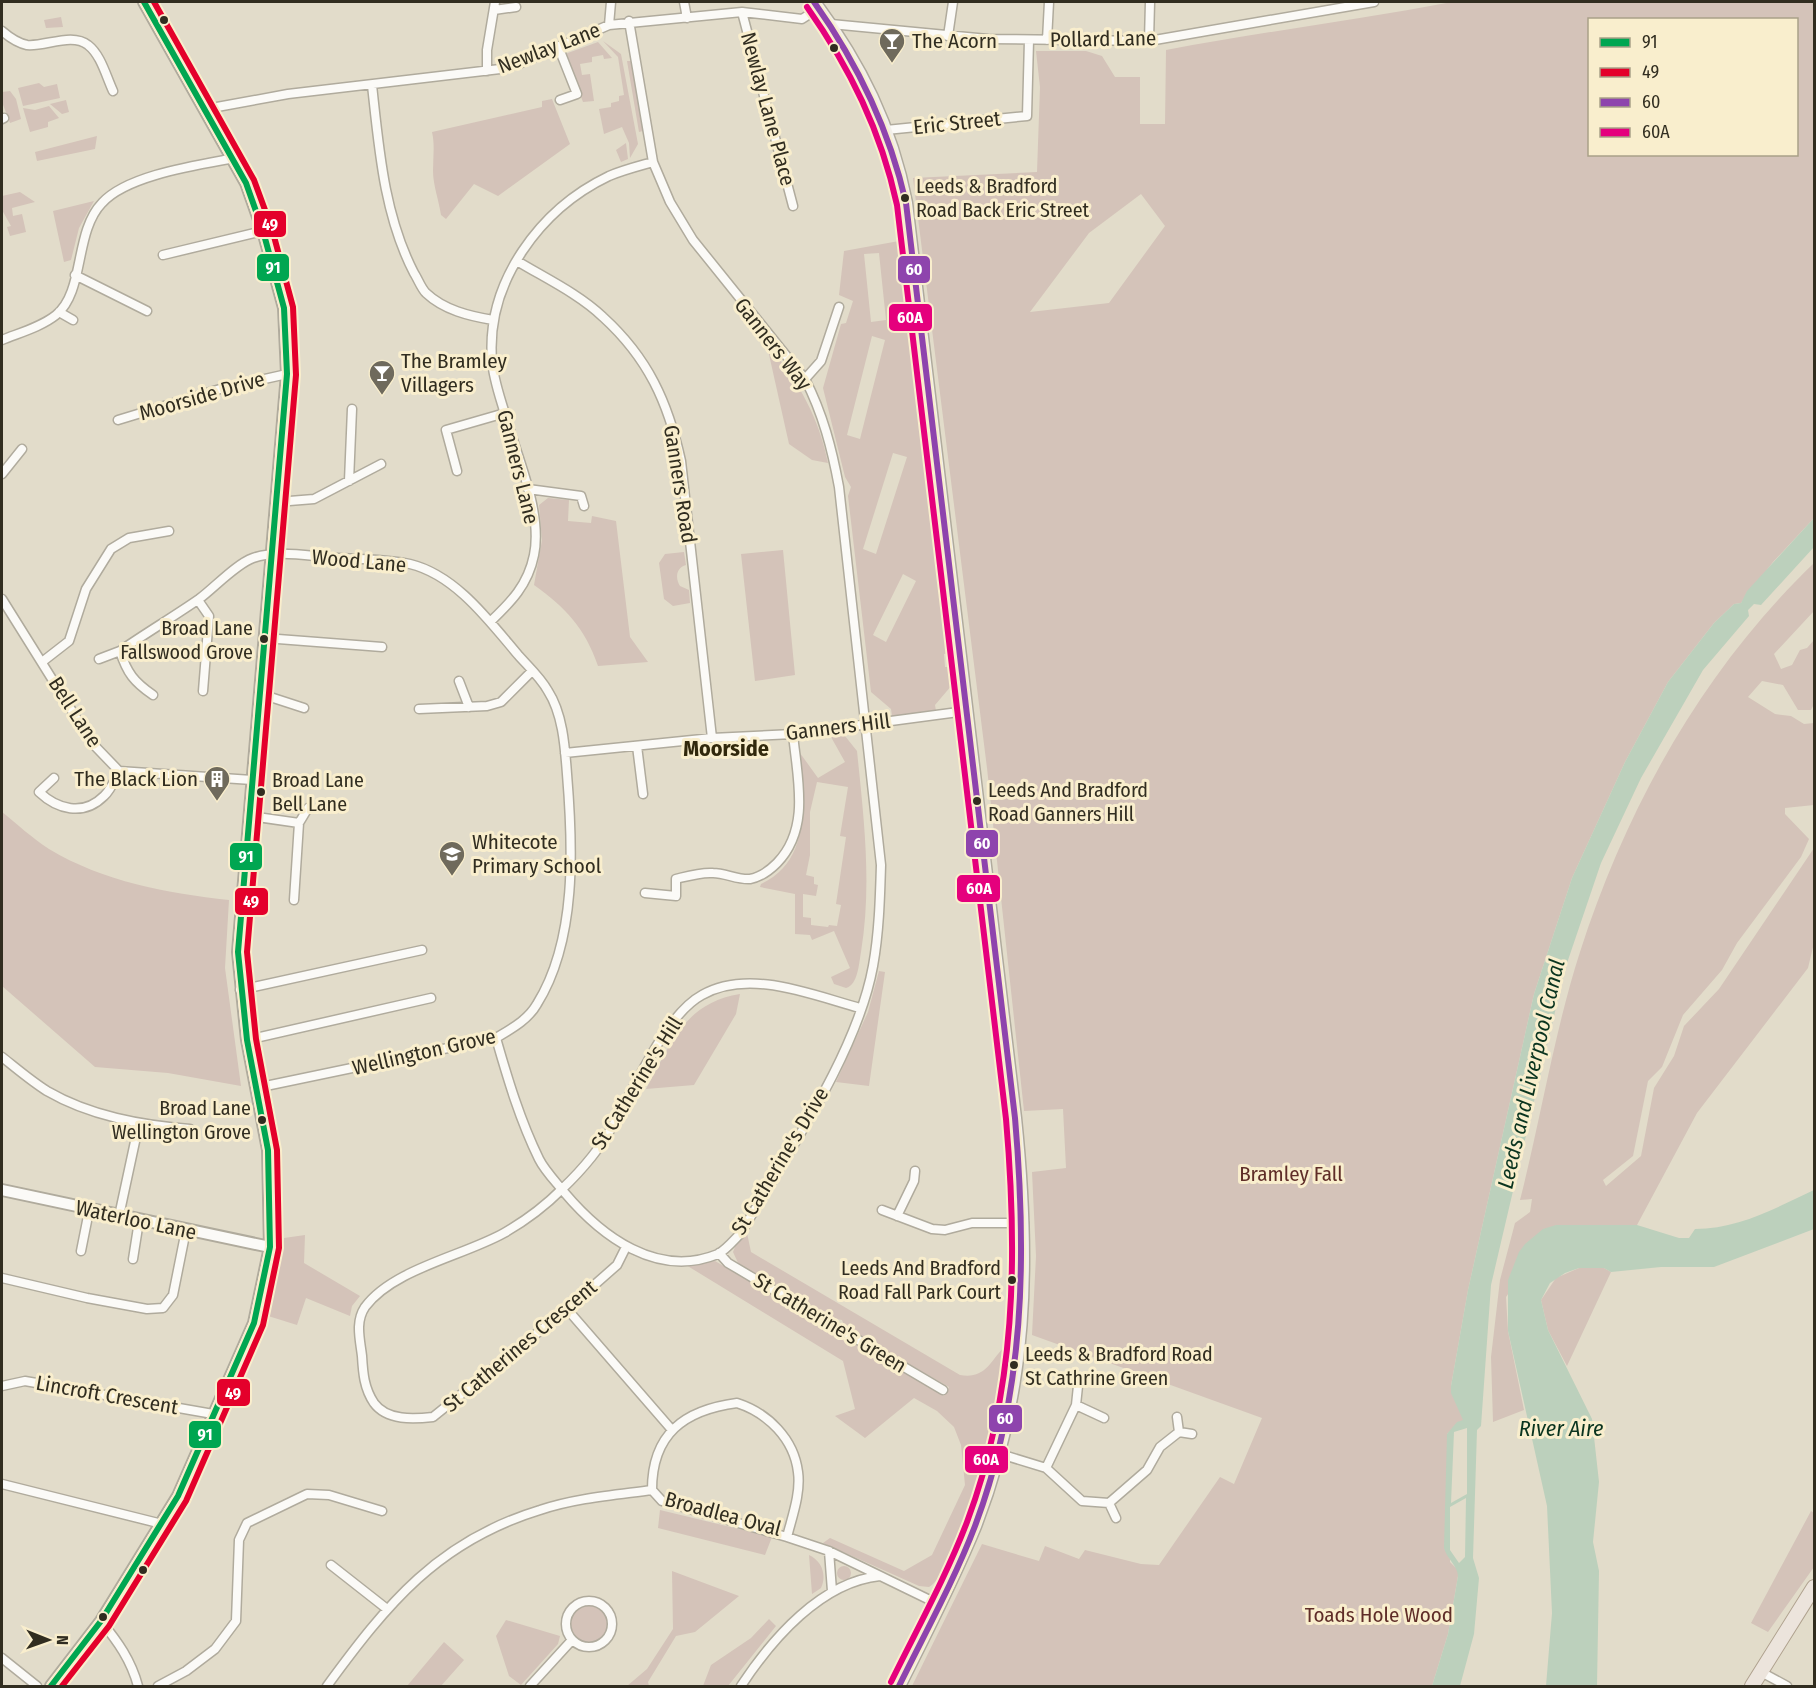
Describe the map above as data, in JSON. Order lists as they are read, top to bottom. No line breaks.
{"streets":{"street":["Pollard Lane","Newlay Lane","Newlay Lane Place","Eric Street","Ganners Way","Moorside Drive","Ganners Lane","Ganners Road","Wood Lane","Bell Lane","Ganners Hill","Wellington Grove","St Catherine's Hill","St Catherine's Drive","Waterloo Lane","St Catherine's Green","St Catherines Crescent","Lincroft Crescent","Broadlea Oval"]},"crossings":[["Pollard Lane","Eric Street"],["Newlay Lane","Newlay Lane Place"],["Newlay Lane","Ganners Way"],["Ganners Way","Ganners Lane"],["Ganners Way","Ganners Hill"],["Ganners Way","St Catherine's Drive"],["Ganners Lane","Ganners Road"],["Ganners Lane","Wellington Grove"],["Ganners Road","Ganners Hill"],["Wood Lane","Wellington Grove"],["Ganners Hill","Wellington Grove"],["Ganners Hill","St Catherine's Drive"],["Wellington Grove","St Catherine's Drive"],["St Catherine's Hill","St Catherine's Drive"],["St Catherine's Hill","St Catherines Crescent"],["St Catherine's Drive","St Catherine's Green"],["St Catherine's Drive","St Catherines Crescent"]],"districts":["Moorside"],"water":["Leeds and Liverpool Canal","River Aire"],"parks":["Bramley Fall","Toads Hole Wood"],"places":{"bar":["The Acorn","The Bramley Villagers"],"other":["Leeds & Bradford Road Back Eric Street","Broad Lane Fallswood Grove","Broad Lane Bell Lane","Leeds And Bradford Road Ganners Hill","Broad Lane Wellington Grove","Leeds And Bradford Road Fall Park Court","Leeds & Bradford Road St Cathrine Green"],"building":["The Black Lion"],"school or university":["Whitecote Primary School"]},"lines":["transit line 91","transit line 49","transit line 60","transit line 60A"],"legend":["91","49","60","60A"],"north":"right"}
